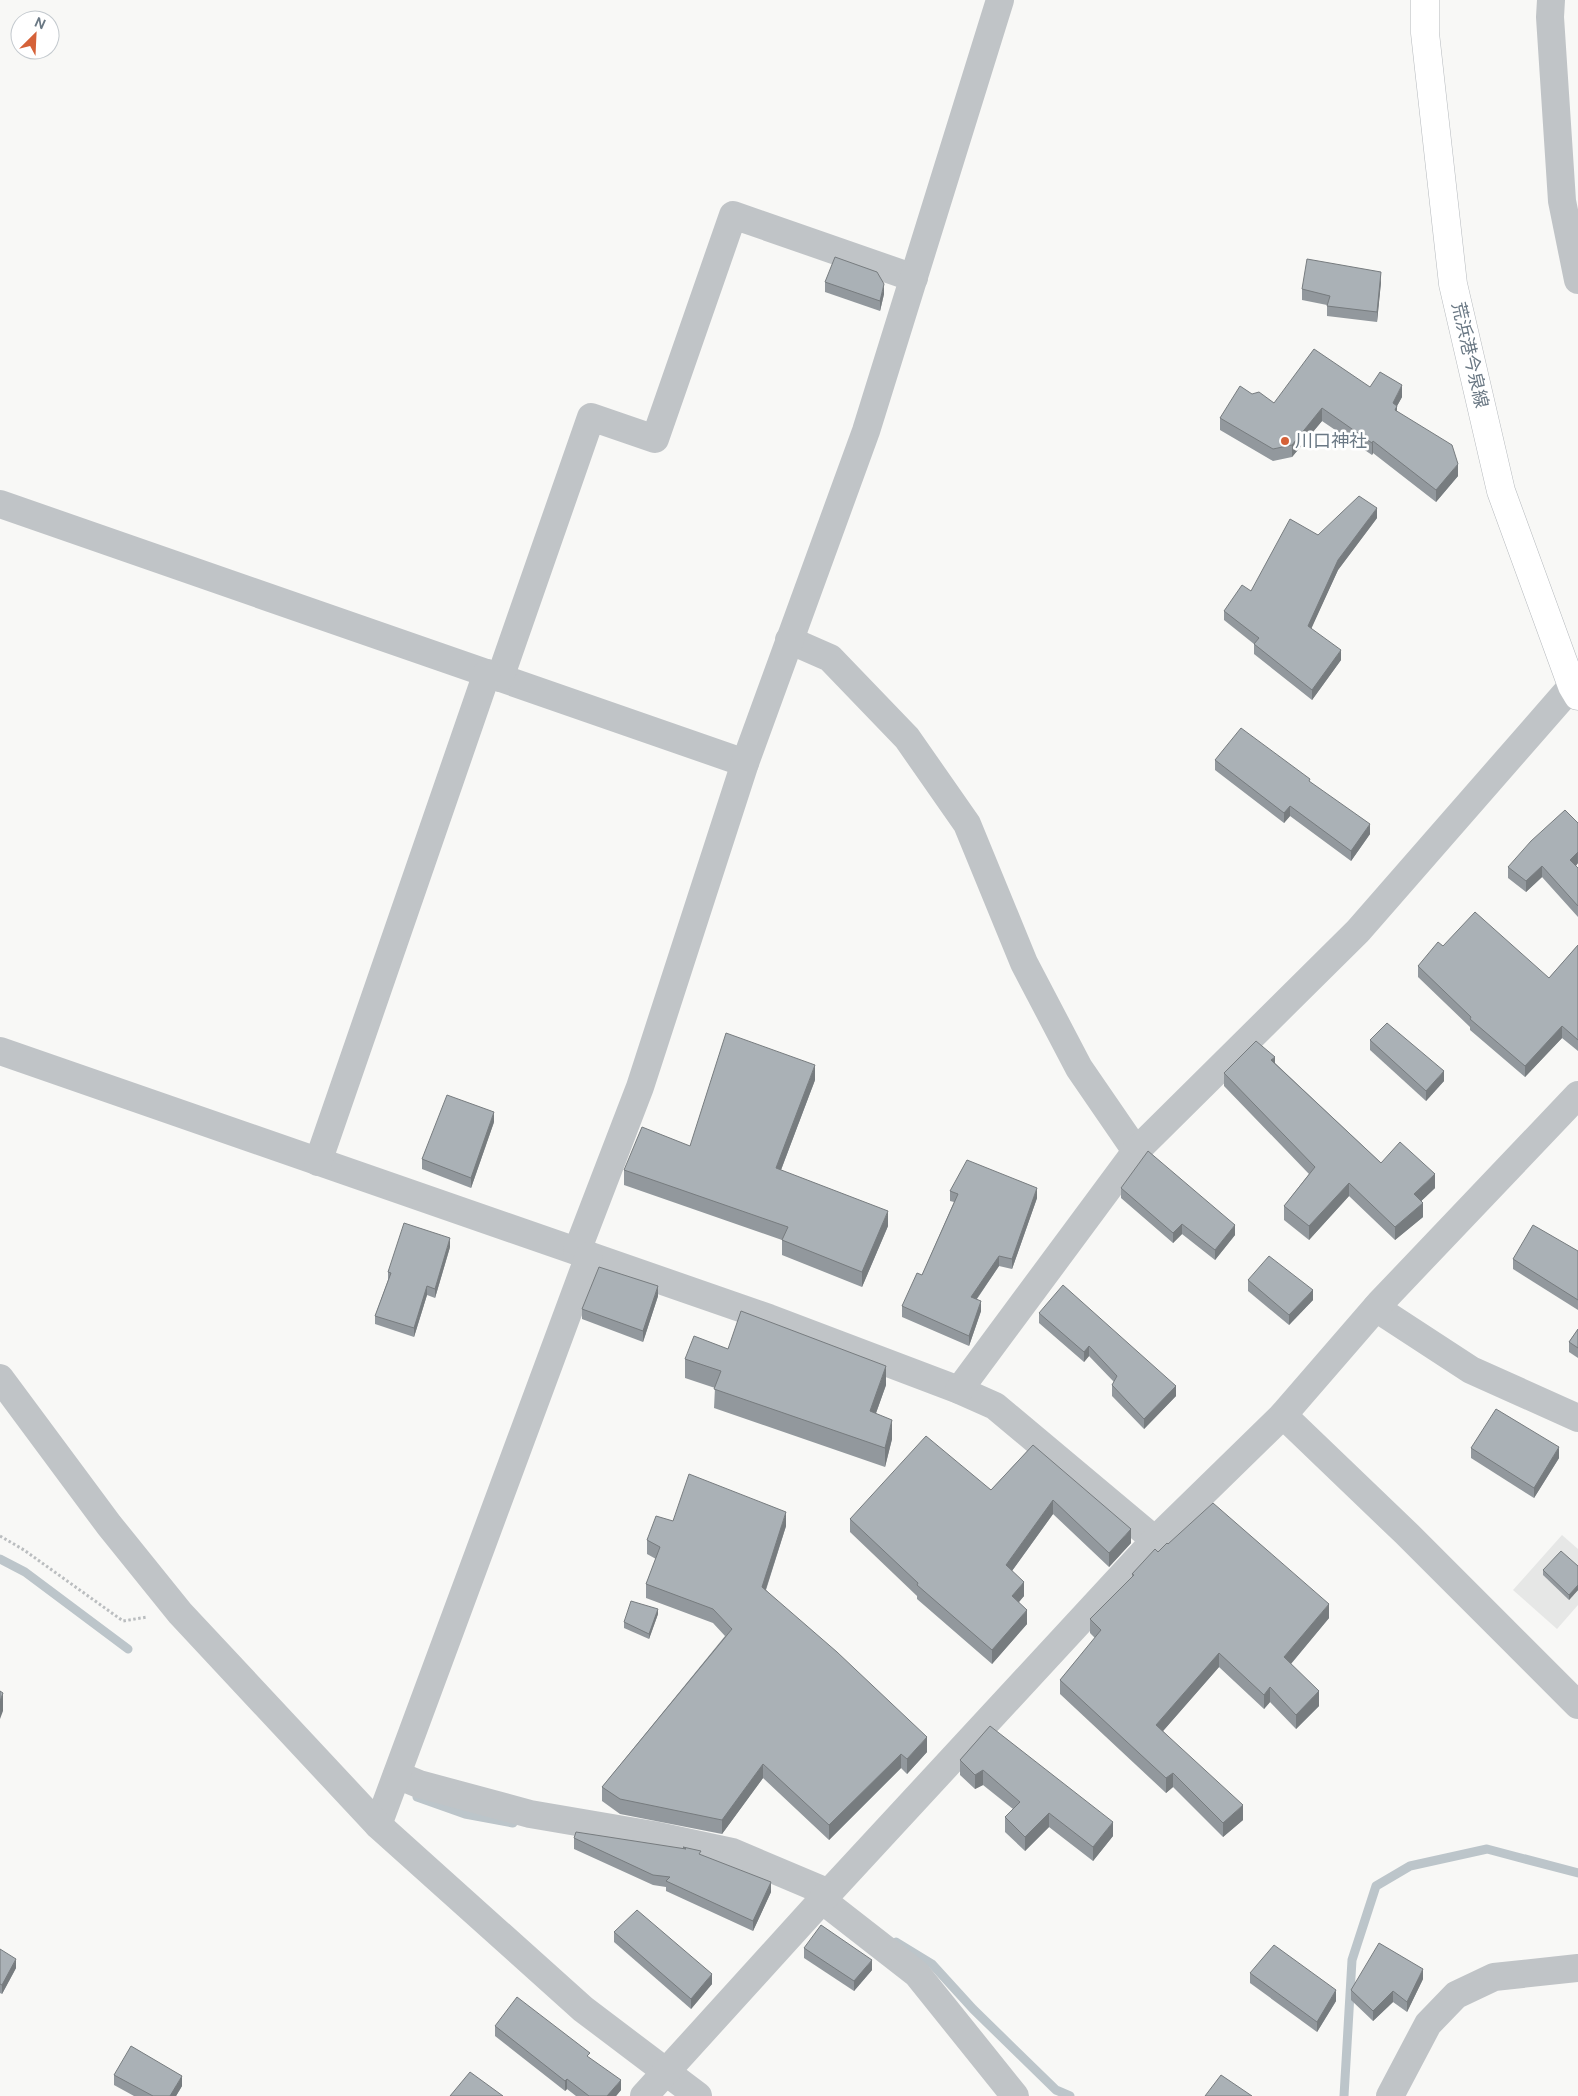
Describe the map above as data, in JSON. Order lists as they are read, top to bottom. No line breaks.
{"streets":{"main road":["荒浜港今泉線"]},"places":["川口神社"],"north":"top right"}
